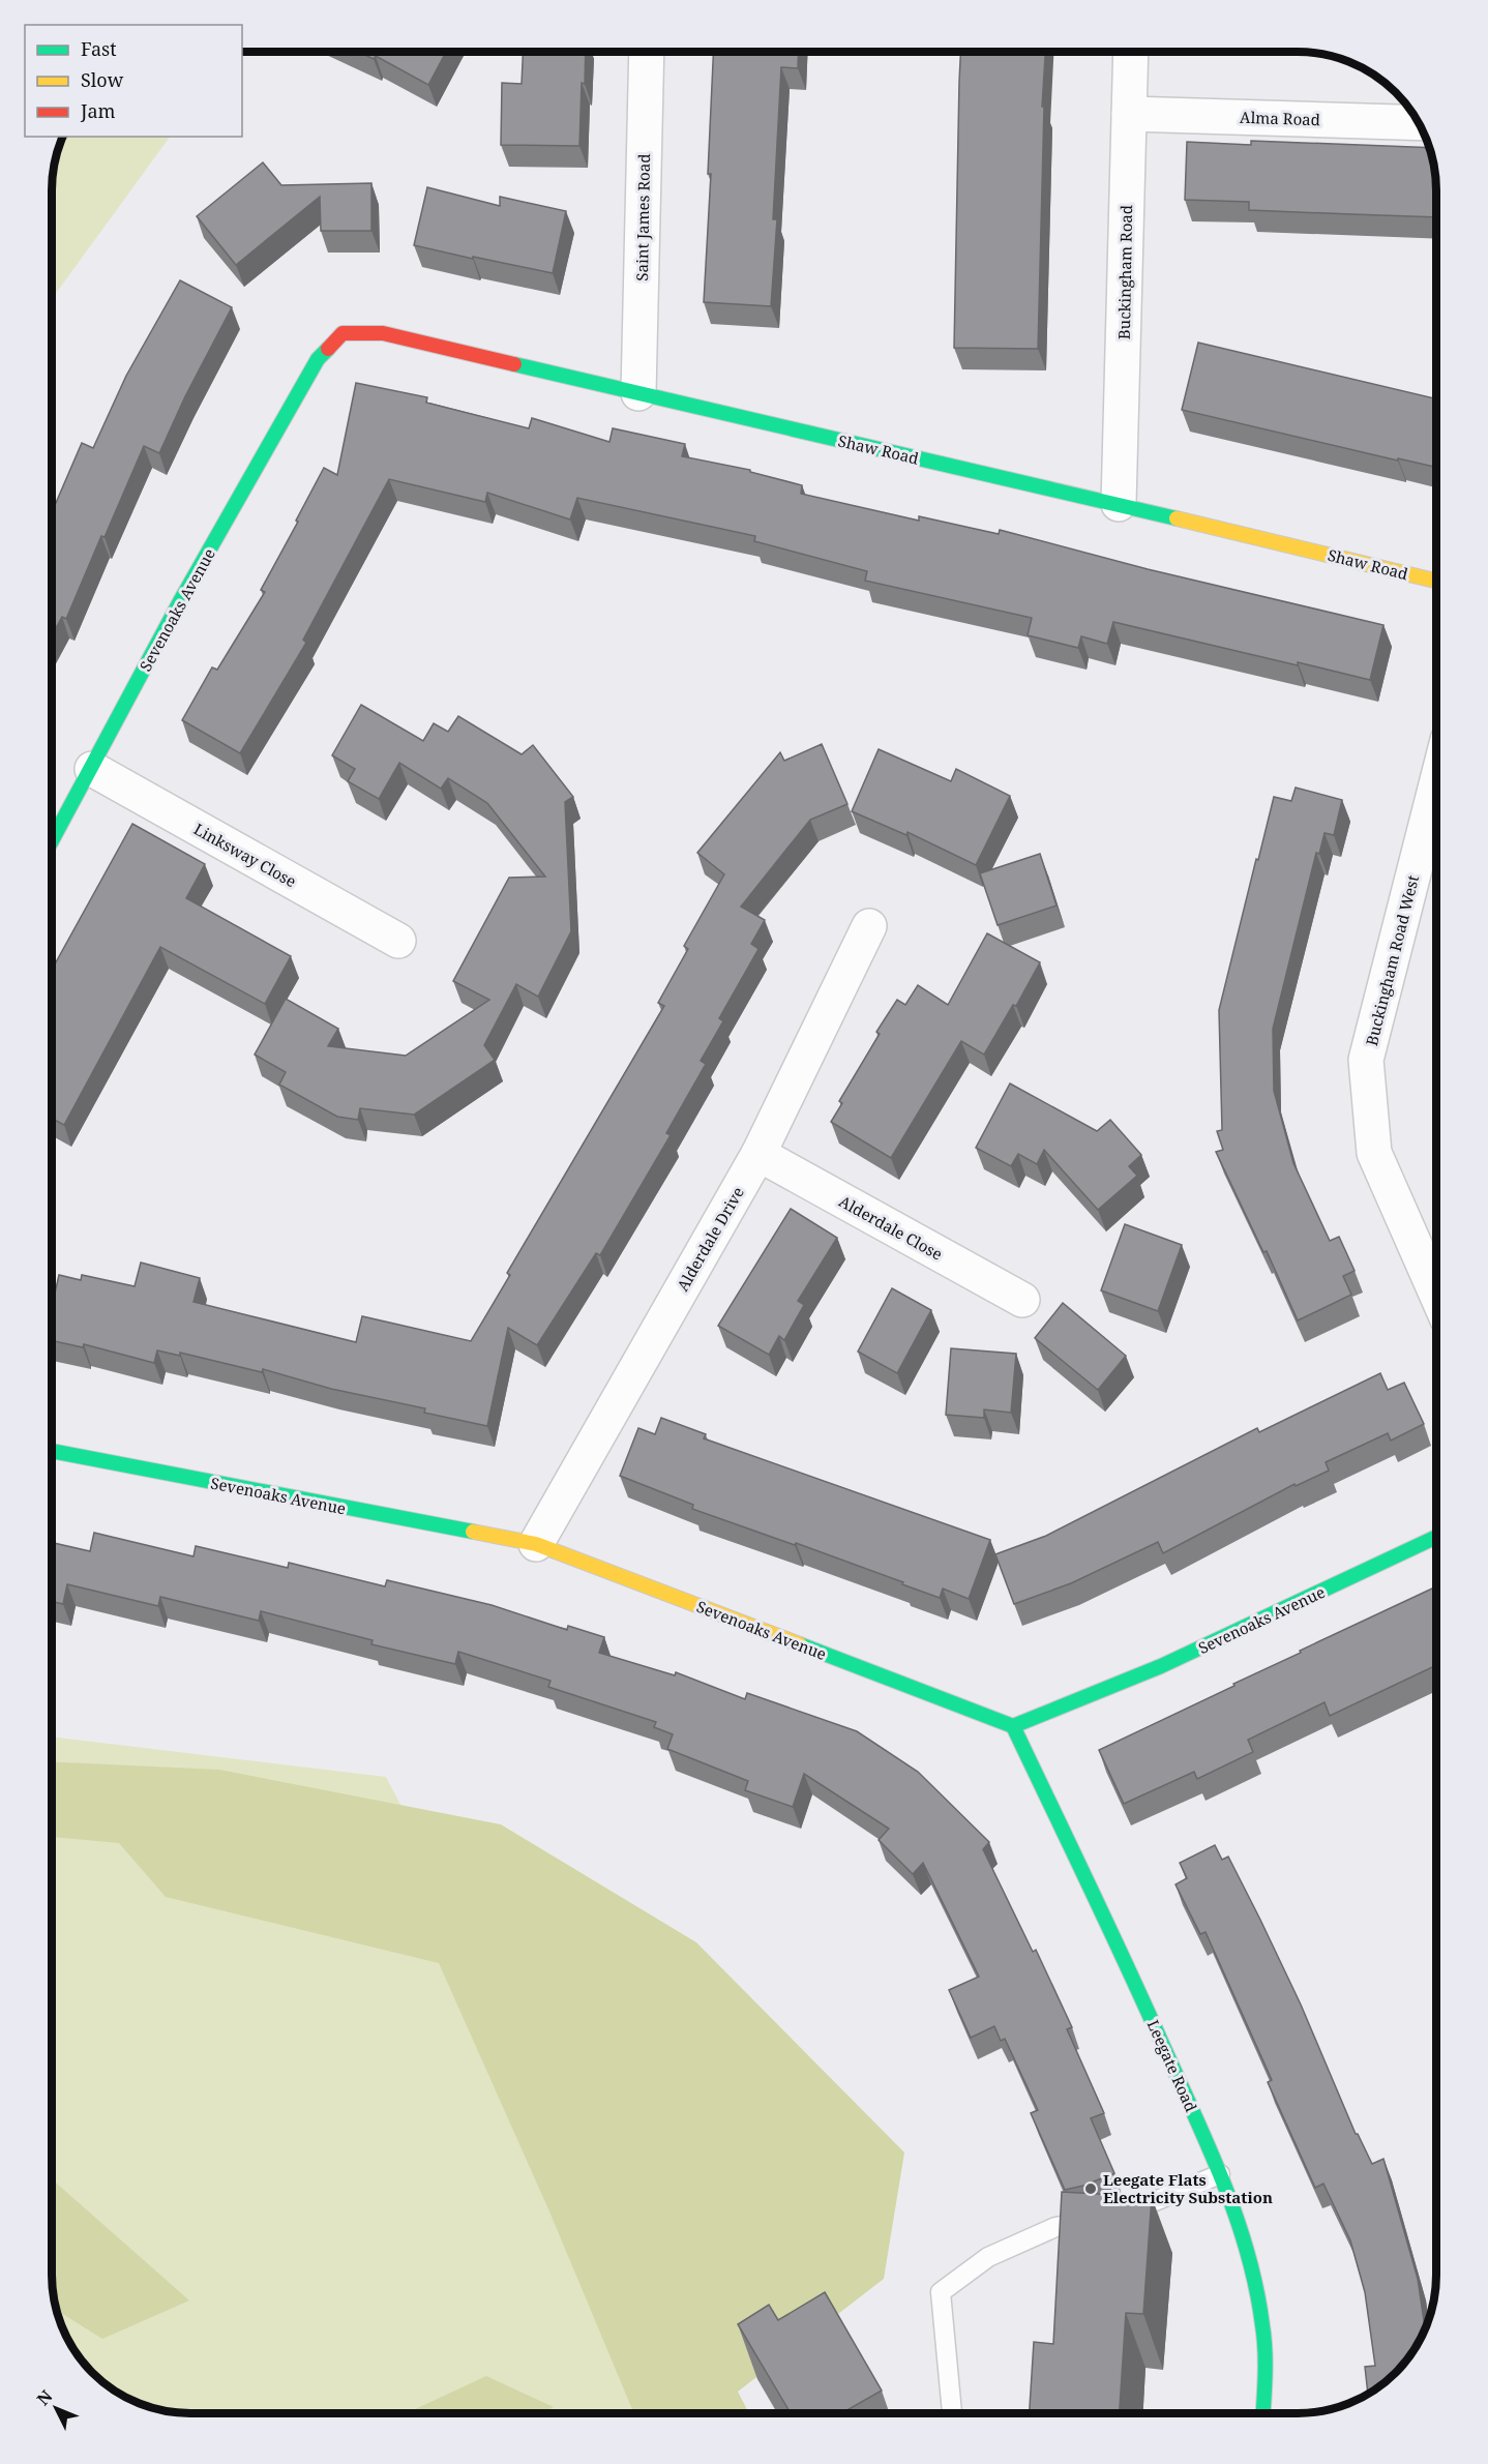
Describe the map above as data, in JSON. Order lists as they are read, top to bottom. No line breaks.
{"streets":{"street":["Alma Road","Saint James Road","Buckingham Road","Shaw Road","Sevenoaks Avenue","Linksway Close","Buckingham Road West","Alderdale Close","Alderdale Drive","Leegate Road"]},"crossings":[["Alma Road","Buckingham Road"],["Saint James Road","Shaw Road"],["Buckingham Road","Shaw Road"],["Shaw Road","Sevenoaks Avenue"],["Sevenoaks Avenue","Linksway Close"],["Sevenoaks Avenue","Alderdale Drive"],["Sevenoaks Avenue","Leegate Road"],["Alderdale Close","Alderdale Drive"]],"places":["Leegate Flats Electricity Substation"],"legend":["Fast","Slow","Jam"],"north":"top left"}
